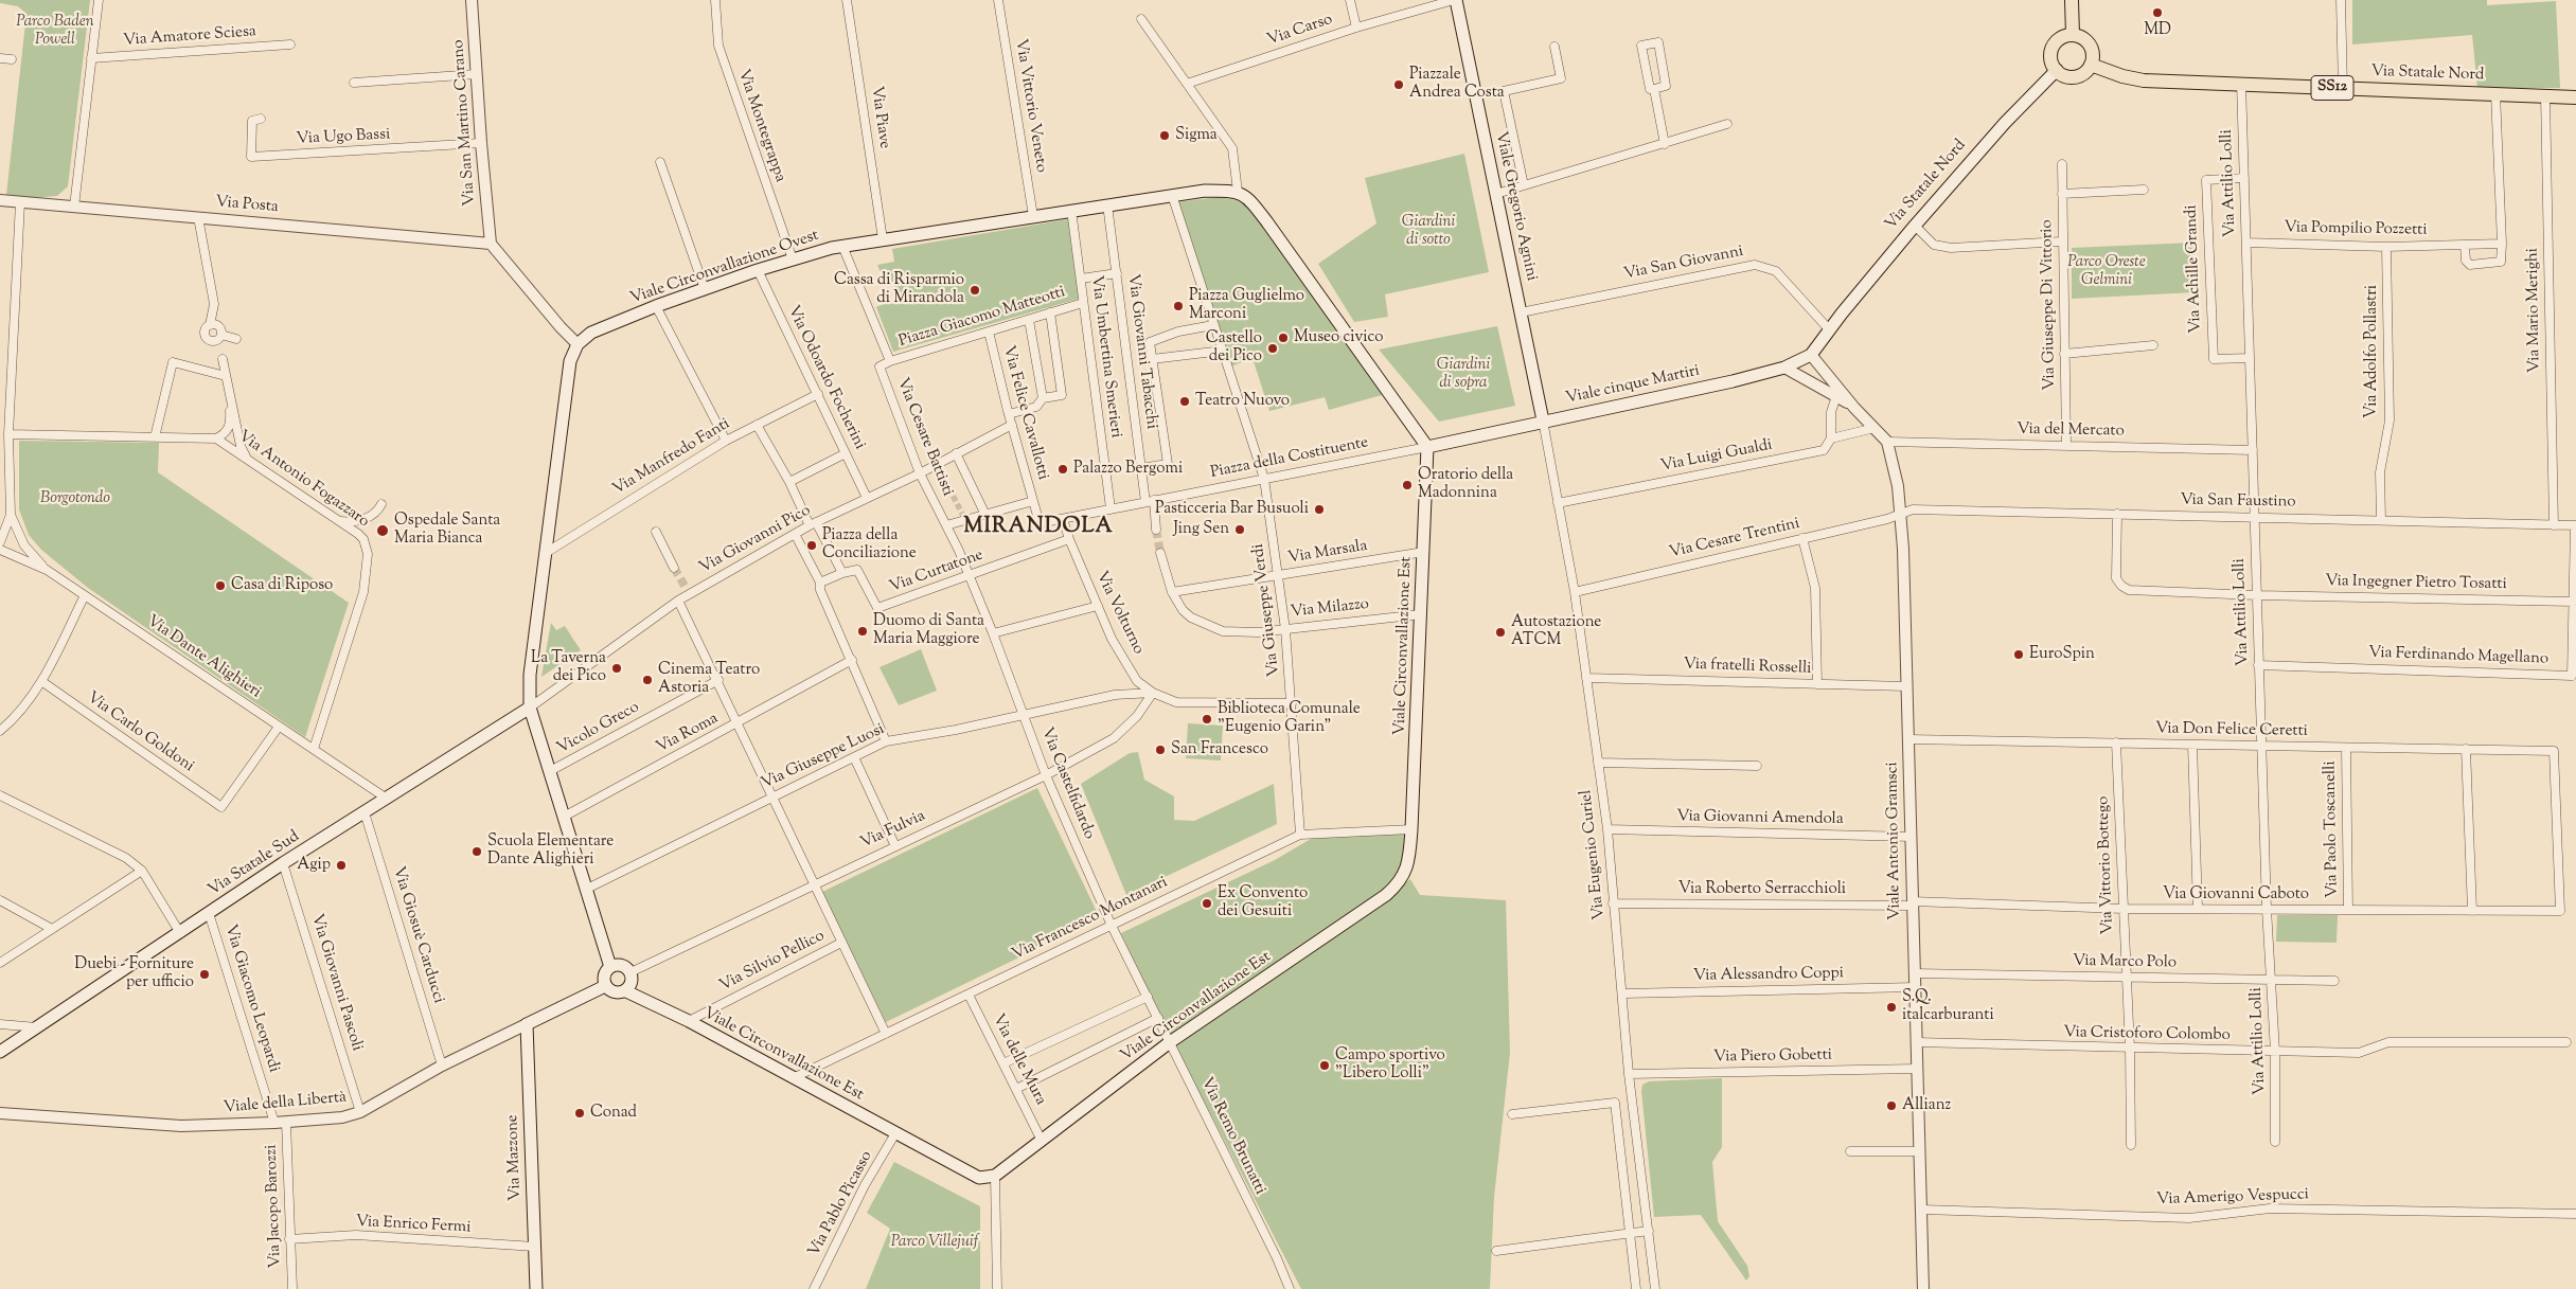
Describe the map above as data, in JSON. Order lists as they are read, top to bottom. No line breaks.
{"streets":{"main road":["Via Statale Nord","SS12","Viale Gregorio Agnini","Viale Circonvallazione Ovest","Viale cinque Martiri","Viale Circonvallazione Est","Via Statale Sud","Viale della Libertà","Via Mazzone"],"street":["Via Carso","Via Amatore Sciesa","Via Vittorio Veneto","Via Piave","Via San Martino Carano","Via Montegrappa","Via Ugo Bassi","Via Attilio Lolli","Via Posta","Via Pompilio Pozzetti","Via San Giovanni","Via Achille Grandi","Via Giuseppe Di Vittorio","Via Mario Merighi","Piazza Giacomo Matteotti","Via Giovanni Tabacchi","Via Adolfo Pollastri","Via Umbertina Smerieri","Via Odoardo Focherini","Via Felice Cavallotti","Via del Mercato","Via Cesare Battisti","Via Luigi Gualdi","Via Manfredo Fanti","Piazza della Costituente","Via Antonio Fogazzaro","Via San Faustino","Via Cesare Trentini","Via Giovanni Pico","Via Marsala","Via Curtatone","Via Ingegner Pietro Tosatti","Via Milazzo","Via Giuseppe Verdi","Via Volturno","Via Ferdinando Magellano","Via Dante Alighieri","Via fratelli Rosselli","Vicolo Greco","Via Don Felice Ceretti","Via Carlo Goldoni","Via Roma","Via Giuseppe Luosi","Via Castelfidardo","Via Giovanni Amendola","Via Paolo Toscanelli","Via Fulvia","Viale Antonio Gramsci","Via Eugenio Curiel","Via Vittorio Bottego","Via Roberto Serracchioli","Via Giovanni Caboto","Via Francesco Montanari","Via Giosuè Carducci","Via Silvio Pellico","Via Marco Polo","Via Alessandro Coppi","Via Giovanni Pascoli","Via Giacomo Leopardi","Via Cristoforo Colombo","Via Piero Gobetti","Via delle Mura","Via Remo Brunatti","Via Amerigo Vespucci","Via Pablo Picasso","Via Jacopo Barozzi","Via Enrico Fermi"]},"crossings":[["Via Carso","Viale Gregorio Agnini"],["Via Statale Nord","Via Attilio Lolli"],["Via Statale Nord","Via San Giovanni"],["Via Statale Nord","Via Mario Merighi"],["Via Statale Nord","Viale cinque Martiri"],["Via Vittorio Veneto","Viale Circonvallazione Ovest"],["Via Piave","Viale Circonvallazione Ovest"],["Via San Martino Carano","Via Ugo Bassi"],["Via San Martino Carano","Via Posta"],["Via Montegrappa","Viale Circonvallazione Ovest"],["Via Attilio Lolli","Via Pompilio Pozzetti"],["Via Attilio Lolli","Via Achille Grandi"],["Via Attilio Lolli","Via del Mercato"],["Via Attilio Lolli","Via San Faustino"],["Via Attilio Lolli","Via Ingegner Pietro Tosatti"],["Via Attilio Lolli","Via Ferdinando Magellano"],["Via Attilio Lolli","Via Don Felice Ceretti"],["Via Attilio Lolli","Via Giovanni Caboto"],["Via Attilio Lolli","Via Marco Polo"],["Via Attilio Lolli","Via Cristoforo Colombo"],["Viale Gregorio Agnini","Via San Giovanni"],["Viale Gregorio Agnini","Viale cinque Martiri"],["Viale Gregorio Agnini","Via Eugenio Curiel"],["Via Pompilio Pozzetti","Via Adolfo Pollastri"],["Via San Giovanni","Viale cinque Martiri"],["Viale Circonvallazione Ovest","Via Giovanni Tabacchi"],["Viale Circonvallazione Ovest","Via Umbertina Smerieri"],["Viale Circonvallazione Ovest","Via Odoardo Focherini"],["Viale Circonvallazione Ovest","Via Cesare Battisti"],["Via Giuseppe Di Vittorio","Via del Mercato"],["Via Mario Merighi","Via San Faustino"],["Piazza Giacomo Matteotti","Via Umbertina Smerieri"],["Piazza Giacomo Matteotti","Via Felice Cavallotti"],["Piazza Giacomo Matteotti","Via Cesare Battisti"],["Via Giovanni Tabacchi","Piazza della Costituente"],["Via Adolfo Pollastri","Via San Faustino"],["Via Umbertina Smerieri","Piazza della Costituente"],["Via Odoardo Focherini","Via Manfredo Fanti"],["Via Odoardo Focherini","Via Giovanni Pico"],["Viale cinque Martiri","Piazza della Costituente"],["Viale cinque Martiri","Viale Circonvallazione Est"],["Viale cinque Martiri","Viale Antonio Gramsci"],["Viale cinque Martiri","Via Eugenio Curiel"],["Via Felice Cavallotti","Piazza della Costituente"],["Via Felice Cavallotti","Via Giovanni Pico"],["Via del Mercato","Viale Antonio Gramsci"],["Via Cesare Battisti","Via Giovanni Pico"],["Via Cesare Battisti","Via Curtatone"],["Via Cesare Battisti","Via Castelfidardo"],["Via Luigi Gualdi","Viale Antonio Gramsci"],["Via Luigi Gualdi","Via Eugenio Curiel"],["Piazza della Costituente","Via Giuseppe Verdi"],["Piazza della Costituente","Viale Circonvallazione Est"],["Via Antonio Fogazzaro","Via Dante Alighieri"],["Via San Faustino","Via Cesare Trentini"],["Via San Faustino","Via Ingegner Pietro Tosatti"],["Via San Faustino","Via Ferdinando Magellano"],["Via San Faustino","Viale Antonio Gramsci"],["Via Cesare Trentini","Viale Antonio Gramsci"],["Via Cesare Trentini","Via Eugenio Curiel"],["Via Giovanni Pico","Via Statale Sud"],["Via Marsala","Via Milazzo"],["Via Marsala","Via Giuseppe Verdi"],["Via Marsala","Viale Circonvallazione Est"],["Via Curtatone","Via Volturno"],["Via Curtatone","Via Castelfidardo"],["Via Ingegner Pietro Tosatti","Via Ferdinando Magellano"],["Via Milazzo","Via Giuseppe Verdi"],["Via Milazzo","Viale Circonvallazione Est"],["Via Giuseppe Verdi","Via Francesco Montanari"],["Via Volturno","Via Giuseppe Luosi"],["Via Volturno","Via Fulvia"],["Viale Circonvallazione Est","Via Fulvia"],["Viale Circonvallazione Est","Via Francesco Montanari"],["Viale Circonvallazione Est","Via Silvio Pellico"],["Viale Circonvallazione Est","Via delle Mura"],["Viale Circonvallazione Est","Viale della Libertà"],["Viale Circonvallazione Est","Via Remo Brunatti"],["Viale Circonvallazione Est","Via Pablo Picasso"],["Via Dante Alighieri","Via Carlo Goldoni"],["Via Dante Alighieri","Via Statale Sud"],["Via fratelli Rosselli","Viale Antonio Gramsci"],["Via fratelli Rosselli","Via Eugenio Curiel"],["Via Don Felice Ceretti","Via Paolo Toscanelli"],["Via Don Felice Ceretti","Viale Antonio Gramsci"],["Via Don Felice Ceretti","Via Vittorio Bottego"],["Via Don Felice Ceretti","Via Giovanni Caboto"],["Via Giuseppe Luosi","Via Castelfidardo"],["Via Giuseppe Luosi","Via Fulvia"],["Via Castelfidardo","Via Fulvia"],["Via Castelfidardo","Via Francesco Montanari"],["Via Castelfidardo","Via Remo Brunatti"],["Via Giovanni Amendola","Viale Antonio Gramsci"],["Via Giovanni Amendola","Via Eugenio Curiel"],["Via Paolo Toscanelli","Via Giovanni Caboto"],["Via Fulvia","Viale della Libertà"],["Viale Antonio Gramsci","Via Roberto Serracchioli"],["Viale Antonio Gramsci","Via Giovanni Caboto"],["Viale Antonio Gramsci","Via Marco Polo"],["Viale Antonio Gramsci","Via Alessandro Coppi"],["Viale Antonio Gramsci","Via Cristoforo Colombo"],["Viale Antonio Gramsci","Via Piero Gobetti"],["Viale Antonio Gramsci","Via Amerigo Vespucci"],["Via Eugenio Curiel","Via Roberto Serracchioli"],["Via Eugenio Curiel","Via Alessandro Coppi"],["Via Eugenio Curiel","Via Piero Gobetti"],["Via Statale Sud","Via Giosuè Carducci"],["Via Statale Sud","Via Giovanni Pascoli"],["Via Statale Sud","Via Giacomo Leopardi"],["Via Vittorio Bottego","Via Giovanni Caboto"],["Via Vittorio Bottego","Via Marco Polo"],["Via Vittorio Bottego","Via Cristoforo Colombo"],["Via Roberto Serracchioli","Via Giovanni Caboto"],["Via Francesco Montanari","Via delle Mura"],["Via Giosuè Carducci","Viale della Libertà"],["Via Giovanni Pascoli","Viale della Libertà"],["Via Giacomo Leopardi","Viale della Libertà"],["Viale della Libertà","Via Mazzone"],["Viale della Libertà","Via Jacopo Barozzi"],["Via Mazzone","Via Enrico Fermi"],["Via Jacopo Barozzi","Via Enrico Fermi"]],"districts":["MIRANDOLA"],"parks":["Parco Baden Powell","Giardini di sotto","Parco Oreste Gelmini","Giardini di sopra","Borgotondo","Parco Villejuif"],"places":["MD","Piazzale Andrea Costa","Sigma","Cassa di Risparmio di Mirandola","Piazza Guglielmo Marconi","Museo civico","Castello dei Pico","Teatro Nuovo","Palazzo Bergomi","Oratorio della Madonnina","Pasticceria Bar Busuoli","Jing Sen","Ospedale Santa Maria Bianca","Piazza della Conciliazione","Casa di Riposo","Duomo di Santa Maria Maggiore","Autostazione ATCM","EuroSpin","La Taverna dei Pico","Cinema Teatro Astoria","Biblioteca Comunale \"Eugenio Garin\"","San Francesco","Scuola Elementare Dante Alighieri","Agip","Ex Convento dei Gesuiti","Duebi - Forniture per ufficio","S.Q. italcarburanti","Campo sportivo \"Libero Lolli\"","Allianz","Conad"]}
